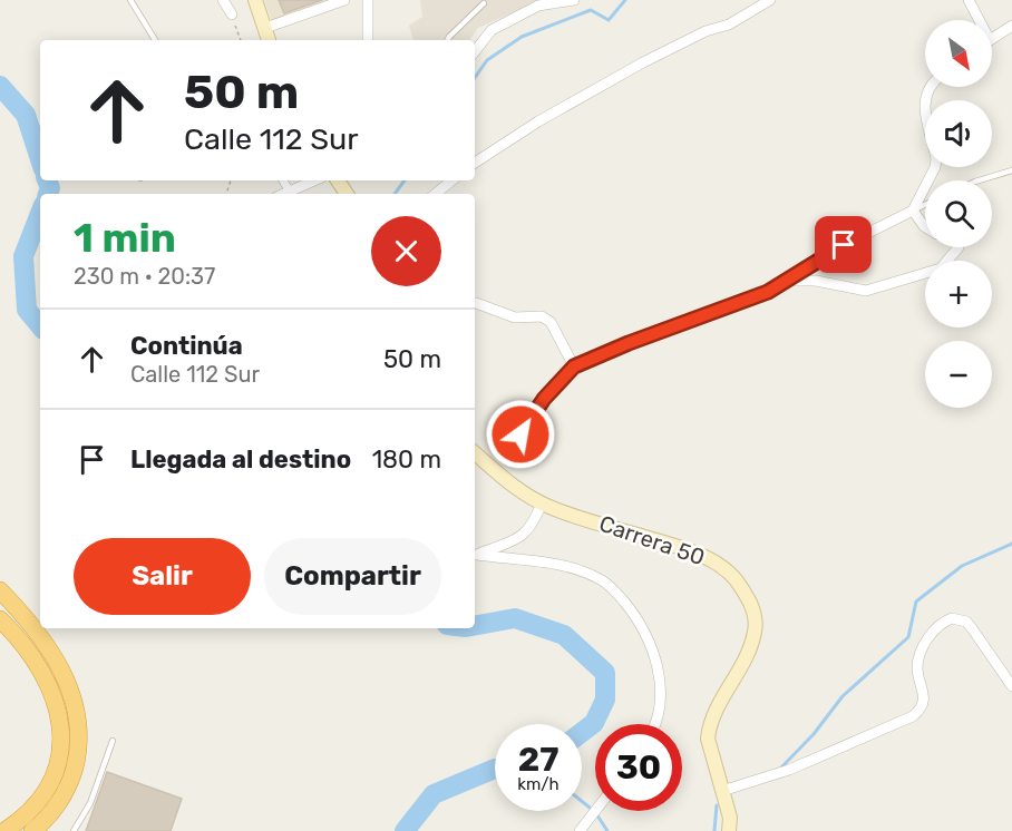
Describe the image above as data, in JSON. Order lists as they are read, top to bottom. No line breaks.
{"streets":{"main road":["Carrera 50"]},"north":"bottom right","page":{"map_buttons":["+","−"],"turn":["50 m","Calle 112 Sur"],"heading":["1 min","230 m · 20:37"],"list":[{"name":"Continúa","note":"Calle 112 Sur","value":"50 m"},{"name":"Llegada al destino","value":"180 m"}],"buttons":["Salir","Compartir"],"speed":"27 km/h","limit":"30"}}
